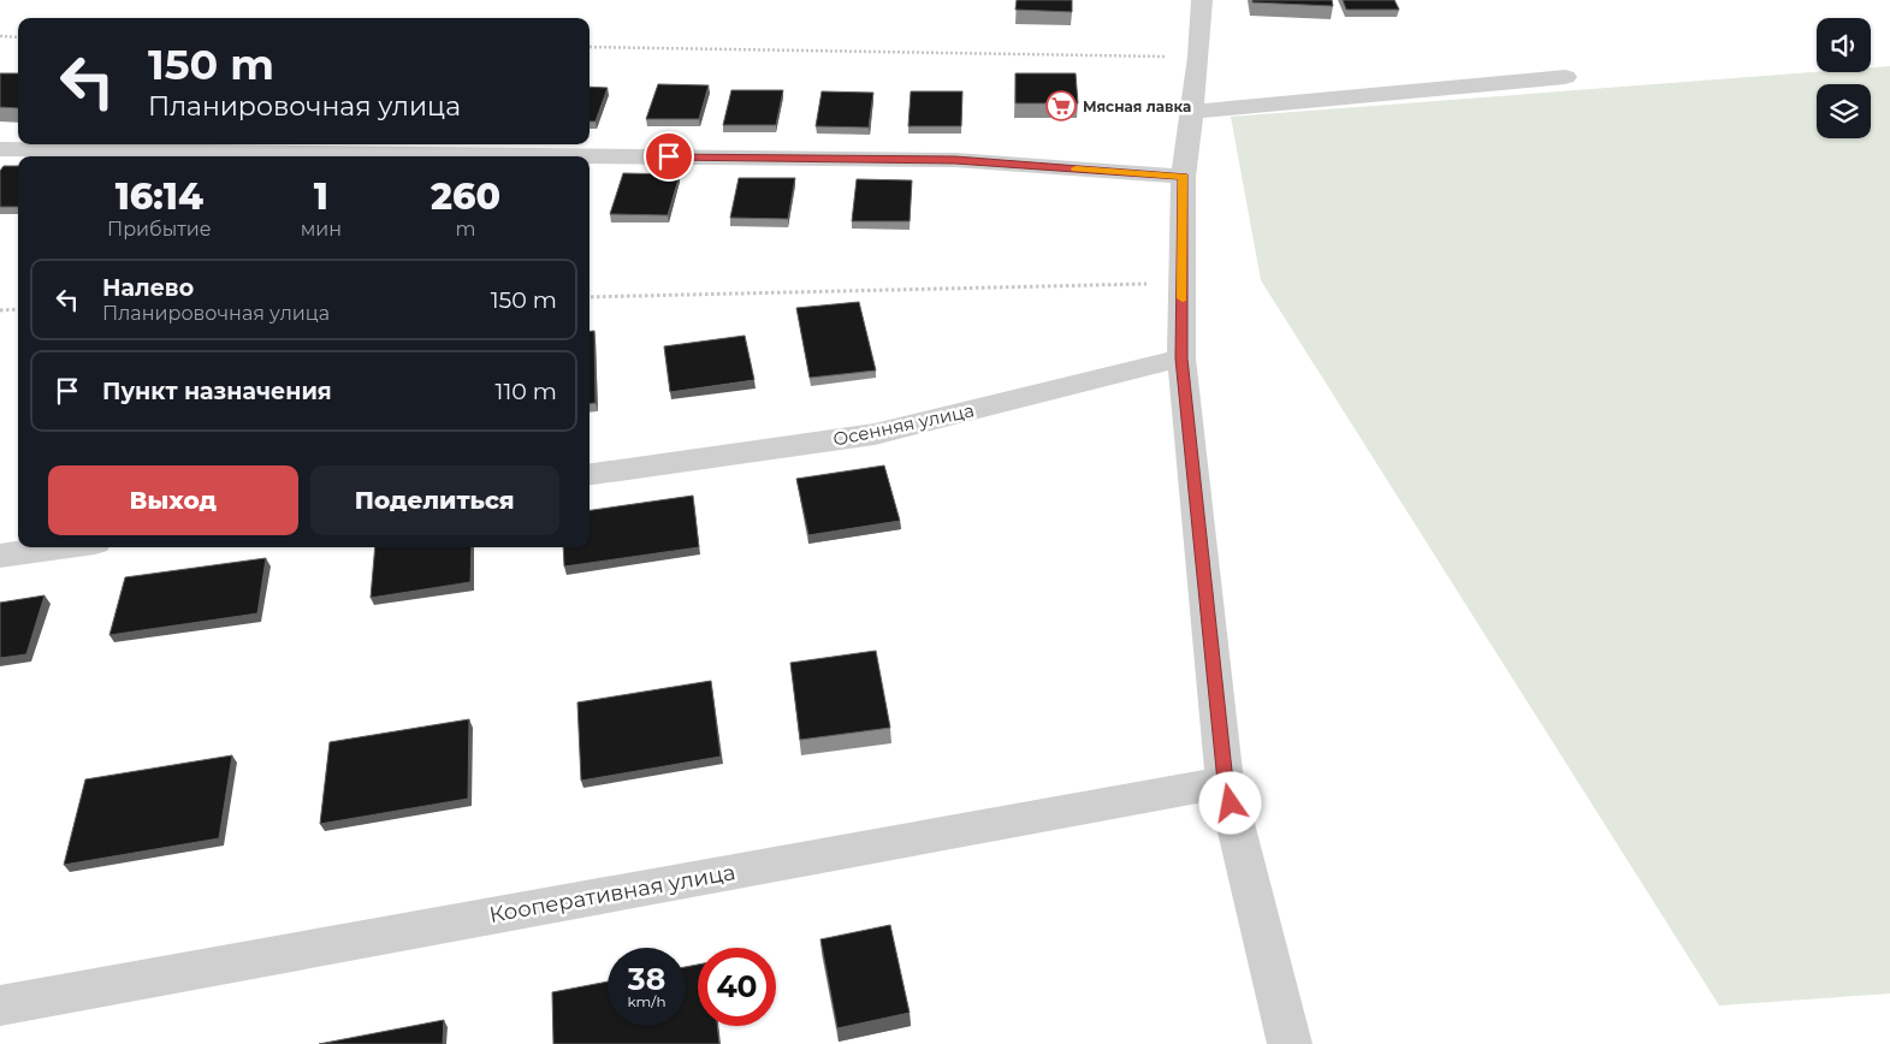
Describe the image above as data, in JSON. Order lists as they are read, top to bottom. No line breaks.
{"streets":{"street":["Осенняя улица","Кооперативная улица"]},"places":{"supermarket":["Мясная лавка"]},"page":{"turn":["150 m","Планировочная улица"],"eta":["16:14","Прибытие","1","мин","260","m"],"list":[{"name":"Налево","note":"Планировочная улица","value":"150 m"},{"name":"Пункт назначения","value":"110 m"}],"buttons":["Выход","Поделиться"],"speed":"38 km/h","limit":"40"}}
